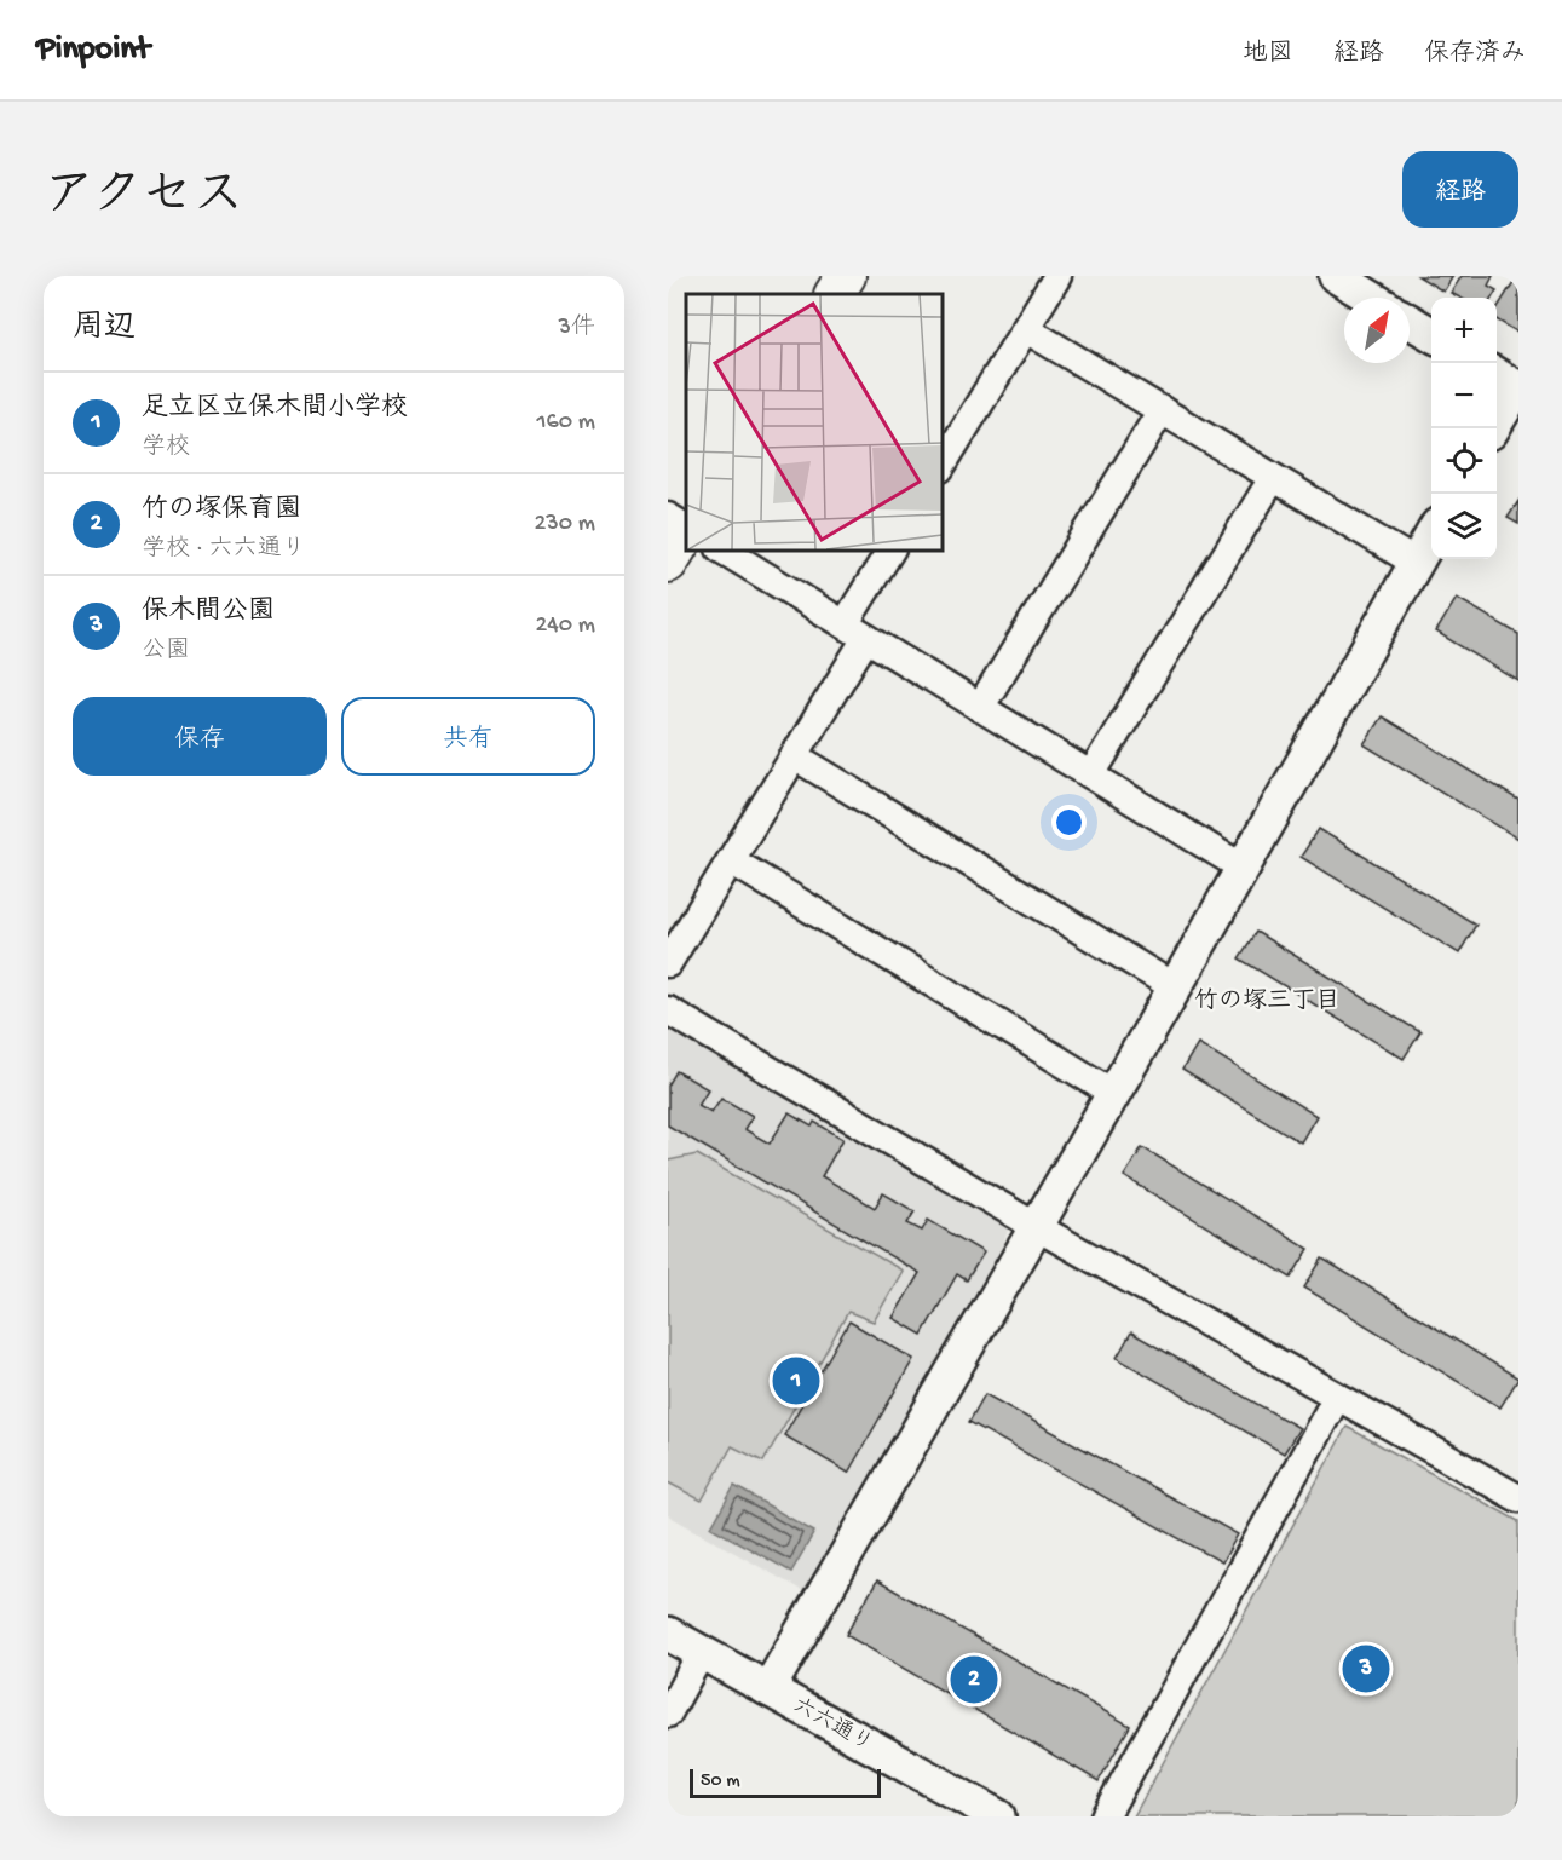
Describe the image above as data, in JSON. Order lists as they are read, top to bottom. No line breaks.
{"streets":{"street":["六六通り"]},"districts":["竹の塚三丁目"],"scale_bar":"50 m","north":"top right","page":{"header":"Pinpoint","nav":["地図","経路","保存済み"],"title":"アクセス","buttons":["経路",["保存","共有"]],"heading":["周辺","3件"],"map_buttons":["+","−"],"list":[{"mark":"1","name":"足立区立保木間小学校","note":"学校","value":"160 m"},{"mark":"2","name":"竹の塚保育園","note":"学校 · 六六通り","value":"230 m"},{"mark":"3","name":"保木間公園","note":"公園","value":"240 m"}],"pins":["1","3","2"],"scale":"50 m"}}
